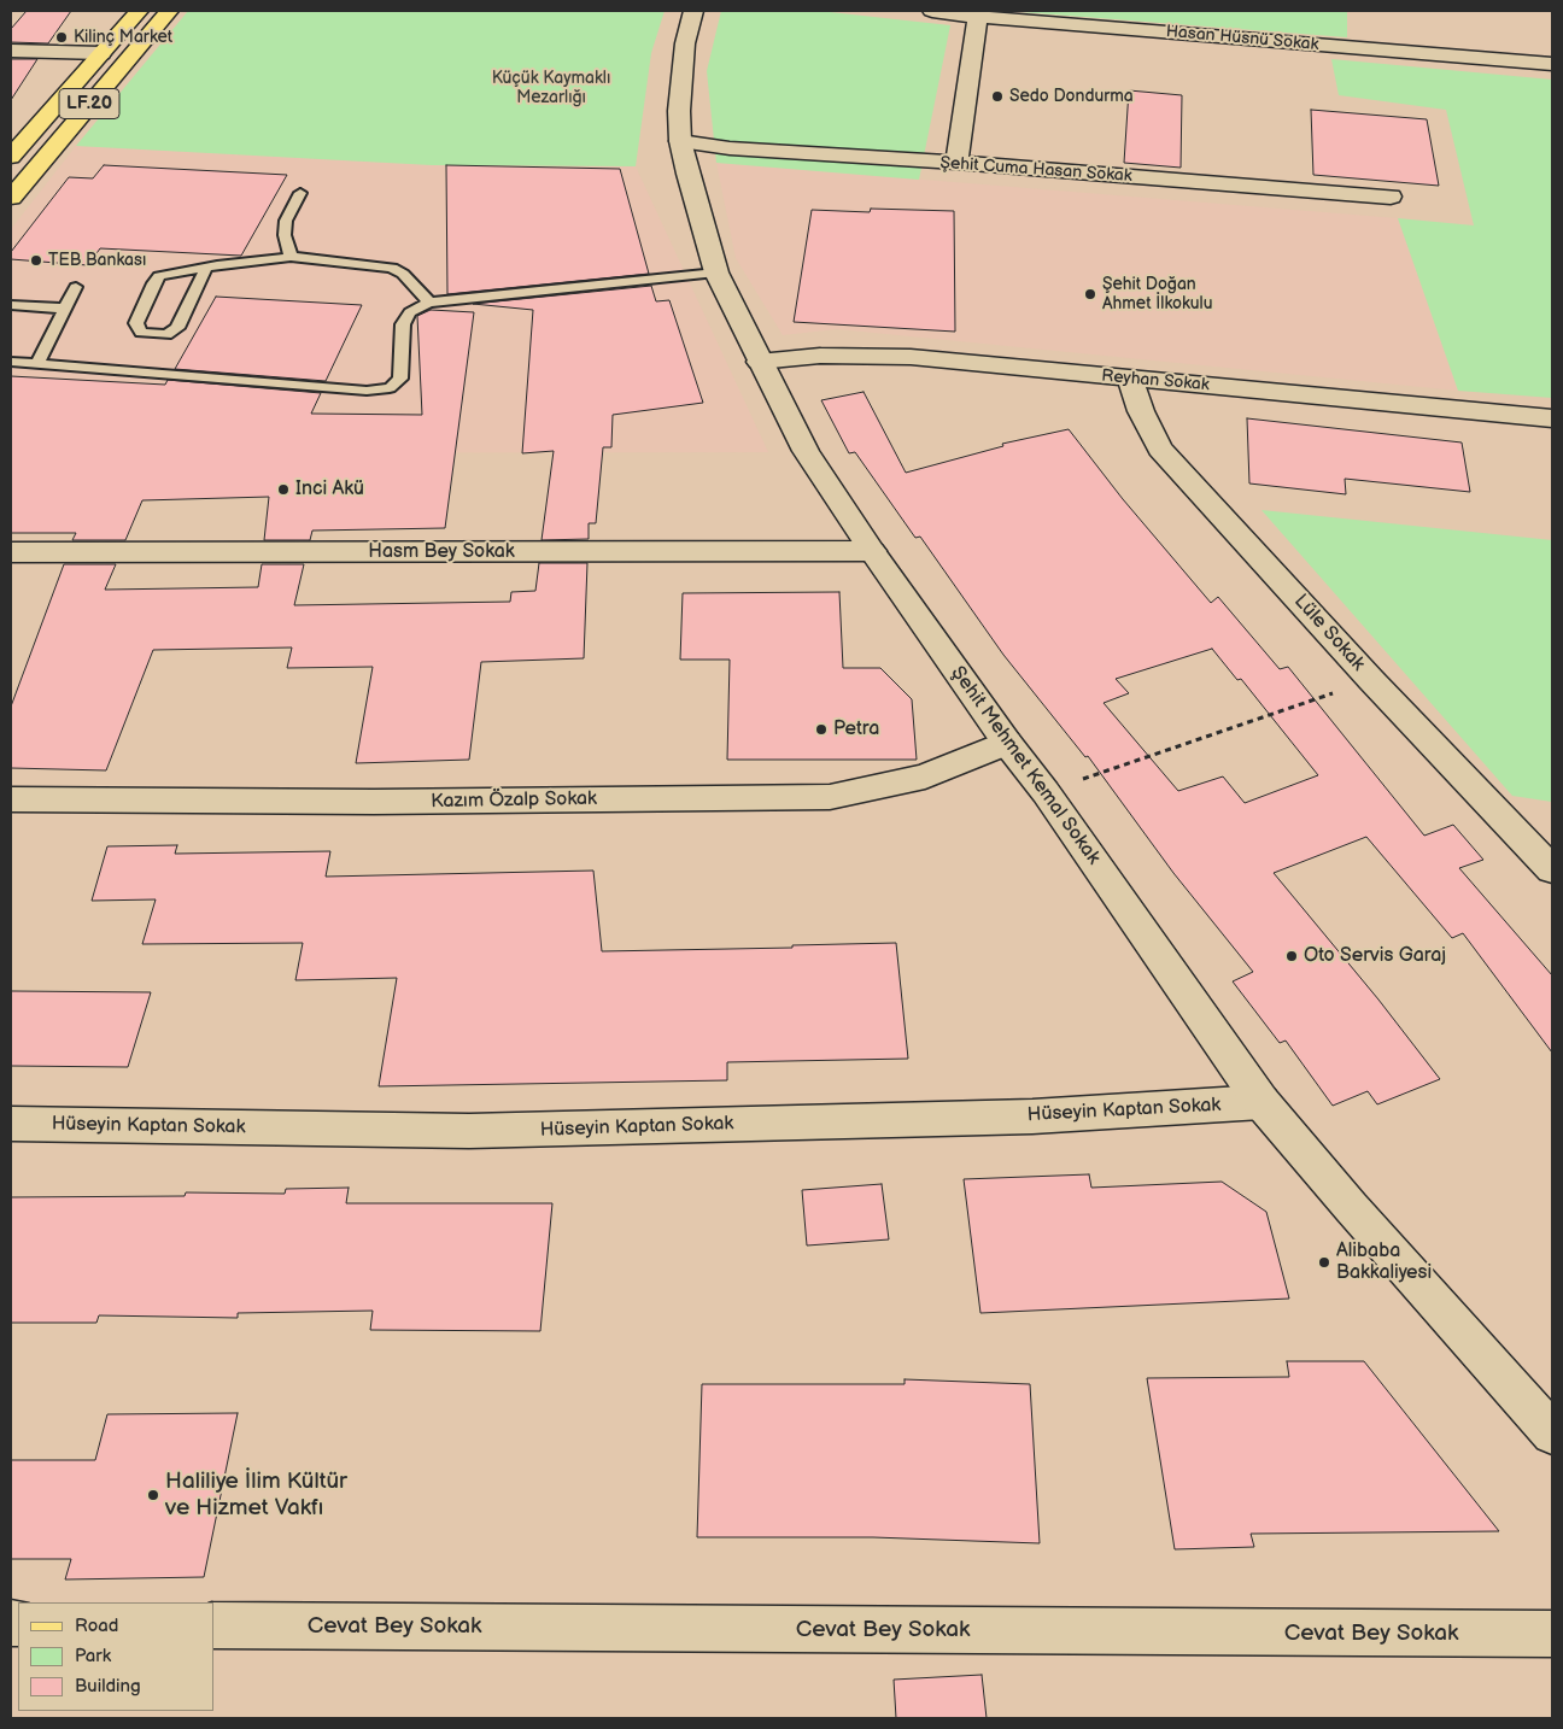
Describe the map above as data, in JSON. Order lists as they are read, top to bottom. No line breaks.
{"streets":{"main road":["LF.20"],"street":["Hasan Hüsnü Sokak","Şehit Cuma Hasan Sokak","Reyhan Sokak","Hasm Bey Sokak","Lüle Sokak","Şehit Mehmet Kemal Sokak","Kazım Özalp Sokak","Hüseyin Kaptan Sokak","Cevat Bey Sokak"]},"crossings":[["Şehit Cuma Hasan Sokak","Şehit Mehmet Kemal Sokak"],["Reyhan Sokak","Lüle Sokak"],["Reyhan Sokak","Şehit Mehmet Kemal Sokak"],["Hasm Bey Sokak","Şehit Mehmet Kemal Sokak"],["Şehit Mehmet Kemal Sokak","Kazım Özalp Sokak"],["Şehit Mehmet Kemal Sokak","Hüseyin Kaptan Sokak"]],"parks":["Küçük Kaymaklı Mezarlığı"],"places":["Kilinç Market","Sedo Dondurma","TEB Bankası","Şehit Doğan Ahmet İlkokulu","Inci Akü","Petra","Oto Servis Garaj","Alibaba Bakkaliyesi","Haliliye İlim Kültür ve Hizmet Vakfı"],"legend":["Road","Park","Building"]}
